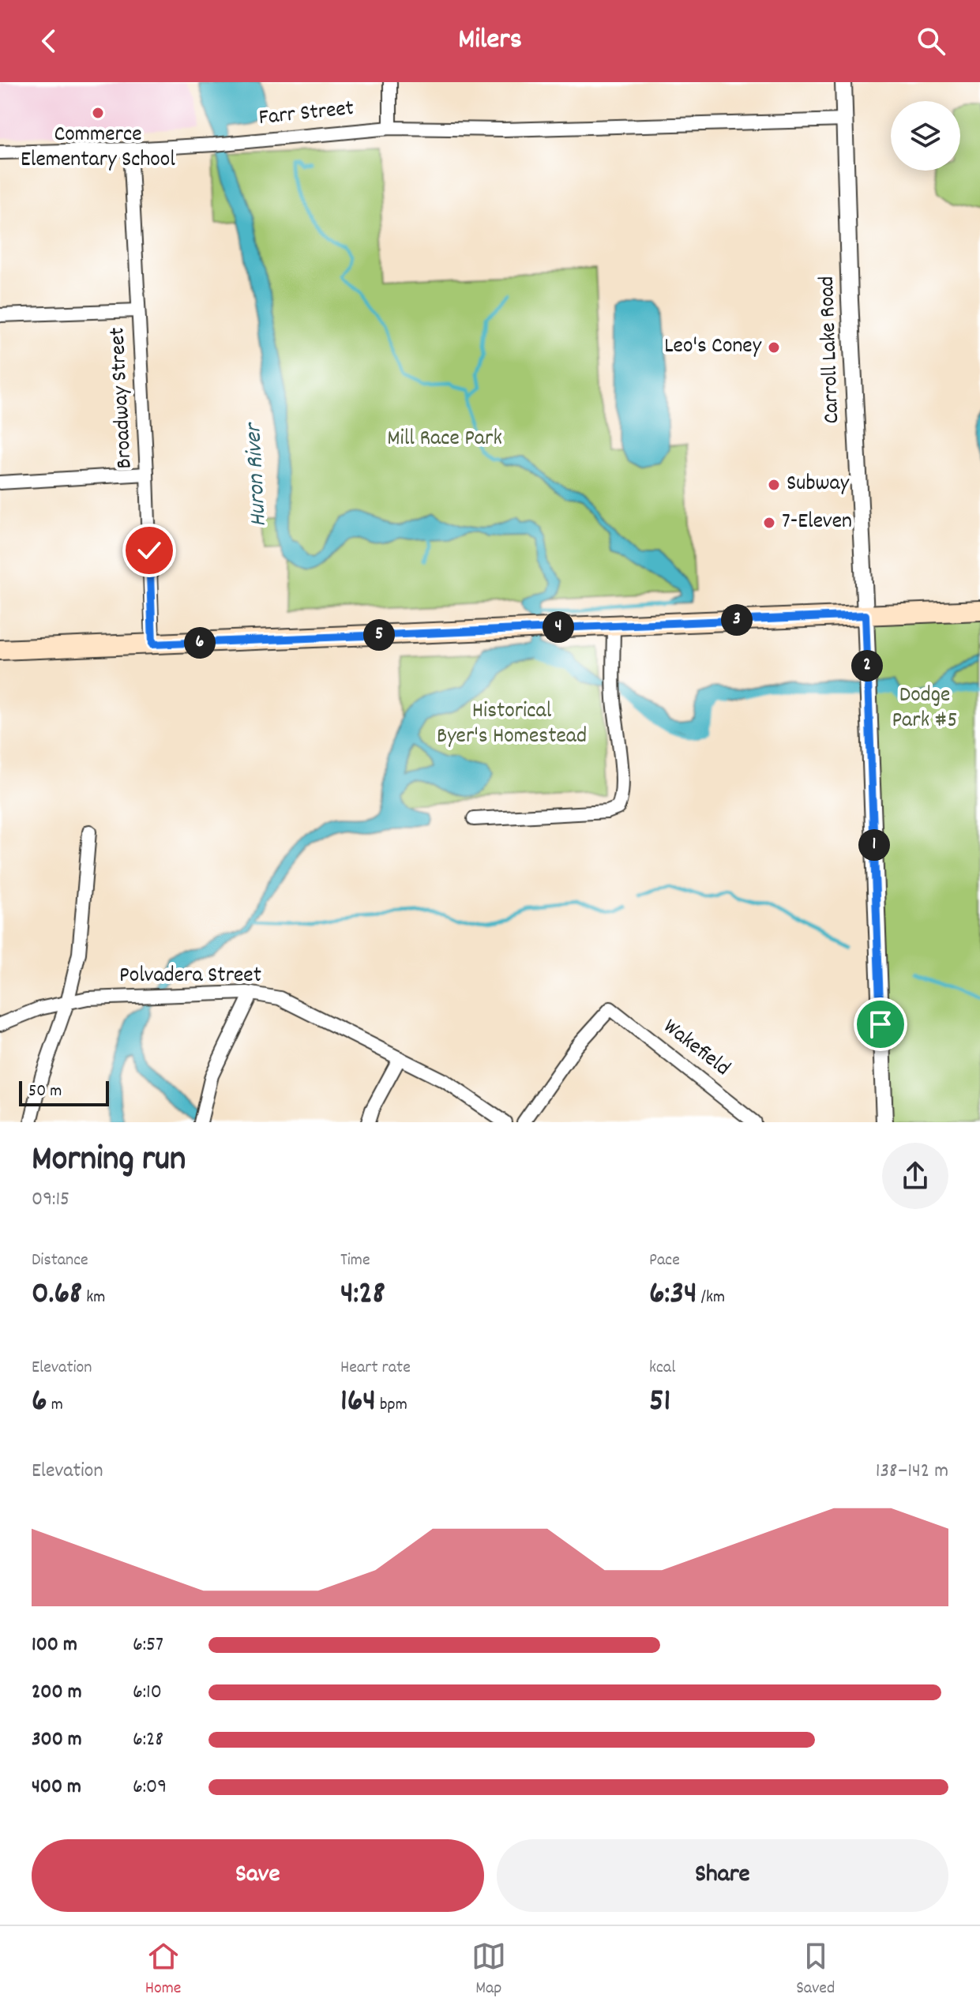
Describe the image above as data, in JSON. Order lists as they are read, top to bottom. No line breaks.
{"streets":{"street":["Farr Street","Carroll Lake Road","Broadway Street","Polvadera Street","Wakefield"]},"crossings":[["Farr Street","Carroll Lake Road"],["Farr Street","Broadway Street"]],"water":["Huron River"],"parks":["Mill Race Park","Dodge Park #5","Historical Byer's Homestead"],"places":["Commerce Elementary School","Leo's Coney","Subway","7-Eleven"],"scale_bar":"50 m","page":{"header":"Milers","pins":["3","4","5","6","2","1"],"scale":"50 m","heading":["Morning run","09:15"],"stats":[["Distance","0.68 km"],["Time","4:28"],["Pace","6:34 /km"],["Elevation","6 m"],["Heart rate","164 bpm"],["kcal","51"]],"chart":["Elevation","138–142 m"],"list":[{"name":"100 m","note":"6:57"},{"name":"200 m","note":"6:10"},{"name":"300 m","note":"6:28"},{"name":"400 m","note":"6:09"}],"buttons":["Save","Share"],"tabs":["Home","Map","Saved"]}}
